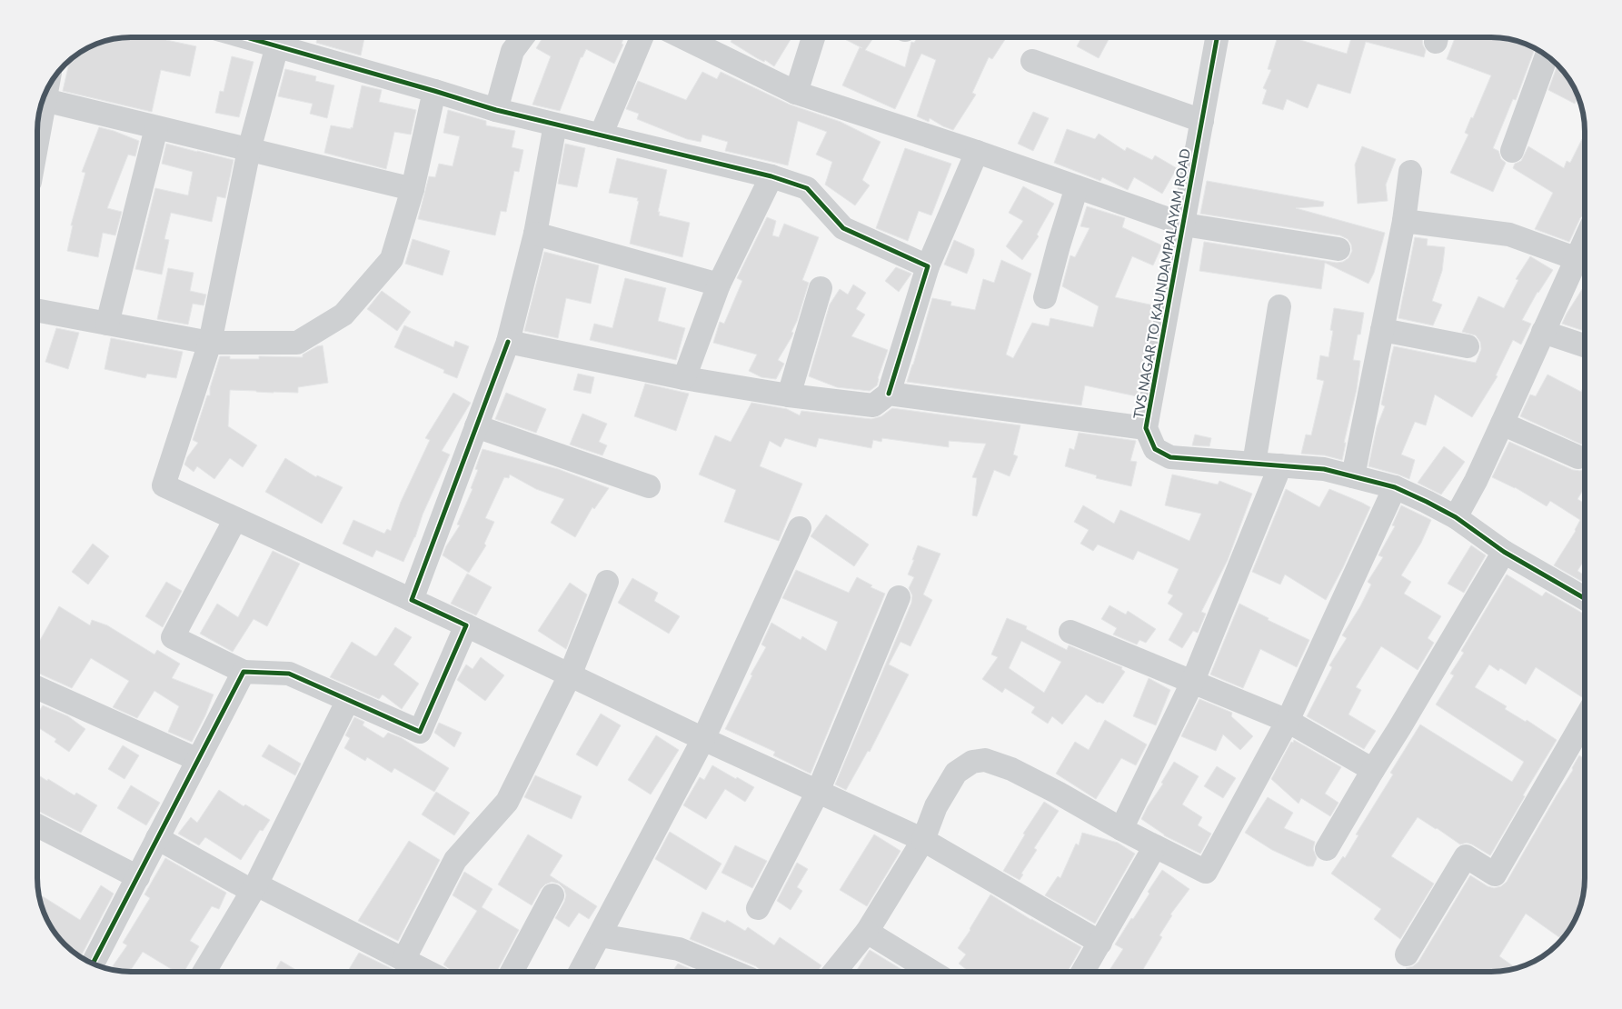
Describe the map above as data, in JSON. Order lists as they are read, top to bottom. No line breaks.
{"streets":{"street":["TVS NAGAR TO KAUNDAMPALAYAM ROAD"]}}
